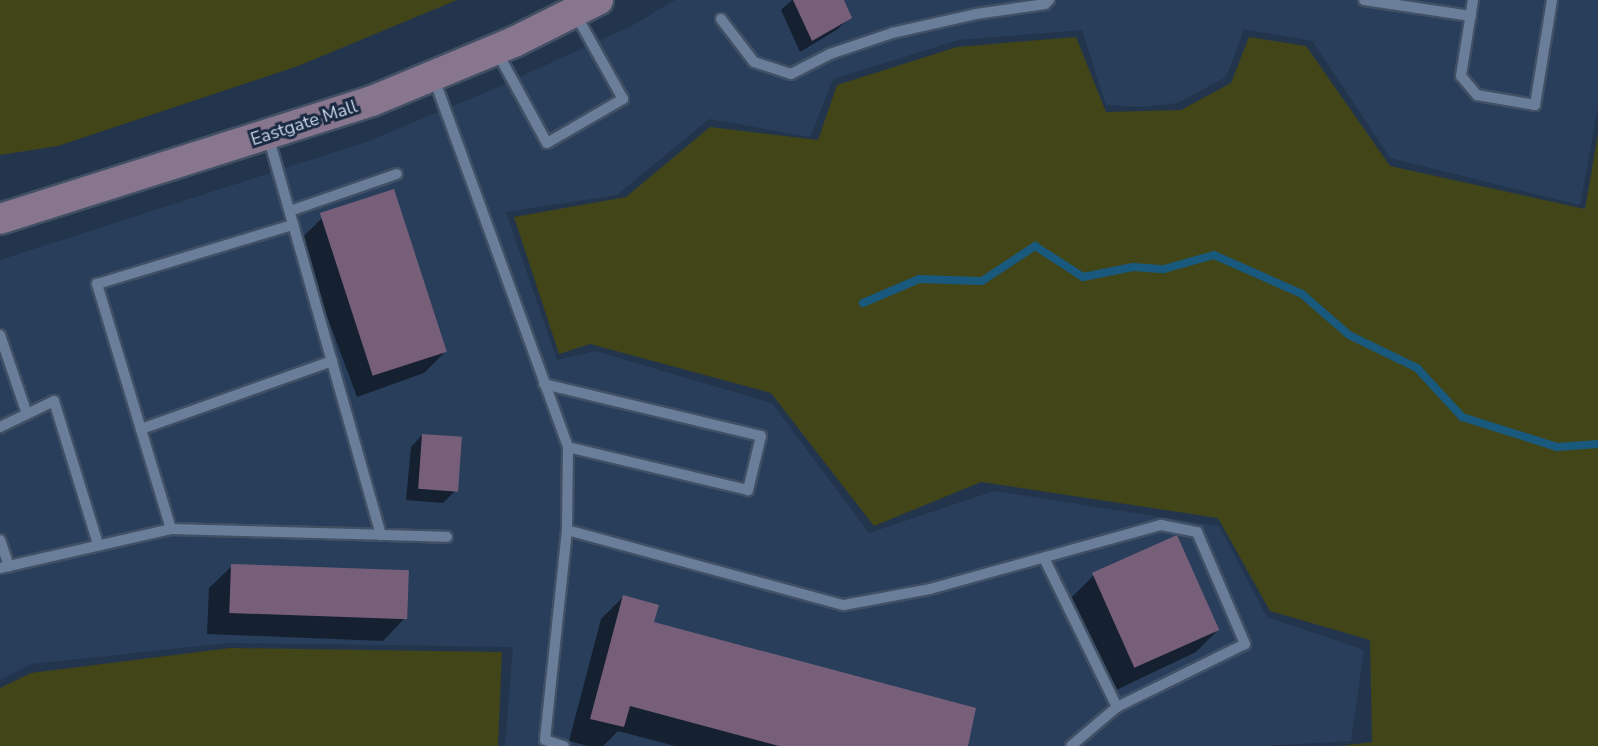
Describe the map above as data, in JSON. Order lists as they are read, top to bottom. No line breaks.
{"streets":{"main road":["Eastgate Mall"]}}
